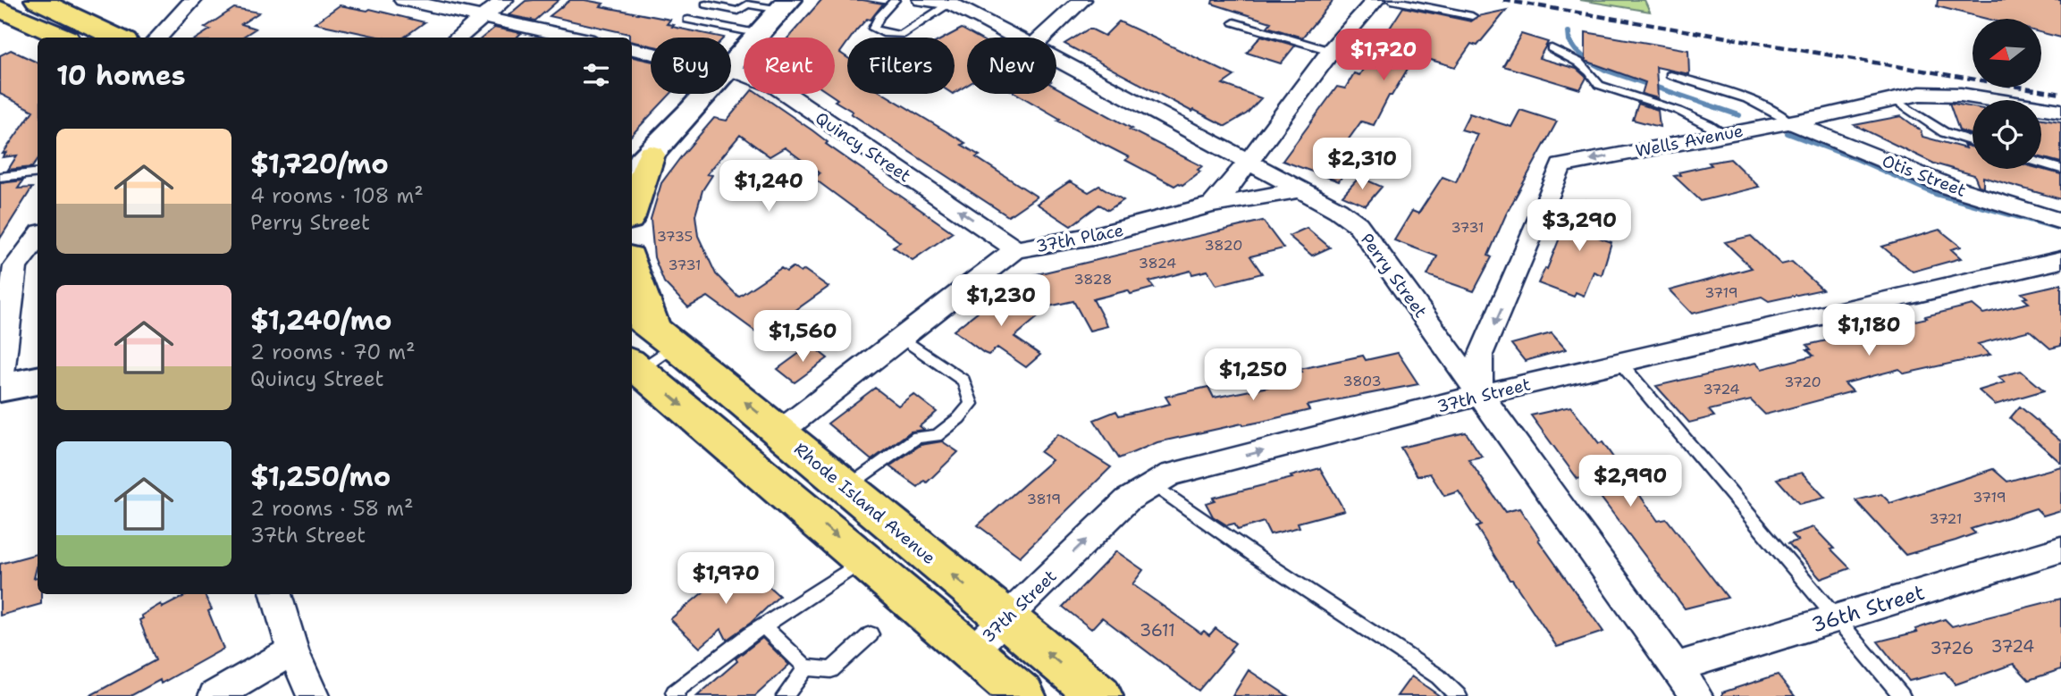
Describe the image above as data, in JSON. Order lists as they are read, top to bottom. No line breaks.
{"streets":{"main road":["Rhode Island Avenue"],"street":["Wells Avenue","Quincy Street","Otis Street","37th Place","Perry Street","37th Street","36th Street"]},"crossings":[["Wells Avenue","Otis Street"],["Wells Avenue","Perry Street"],["Wells Avenue","37th Street"],["Quincy Street","37th Place"],["37th Place","Perry Street"],["37th Place","Rhode Island Avenue"],["Perry Street","37th Street"],["Perry Street","36th Street"],["37th Street","Rhode Island Avenue"]],"one_way":["Wells Avenue","Quincy Street","37th Street"],"house_numbers":["3731","3735","3820","3824","3731","3828","3719","3803","3720","3724","3719","3819","3721","3611","3724","3726"],"north":"left","page":{"price":["$1,720","$2,310","$1,240","$3,290","$1,230","$1,180","$1,560","$1,250","$2,990","$1,970"],"chip":["Buy","Rent","Filters","New"],"heading":"10 homes","list":[{"name":"$1,720/mo","note":"4 rooms · 108 m² · Perry Street"},{"name":"$1,240/mo","note":"2 rooms · 70 m² · Quincy Street"},{"name":"$1,250/mo","note":"2 rooms · 58 m² · 37th Street"}]}}
